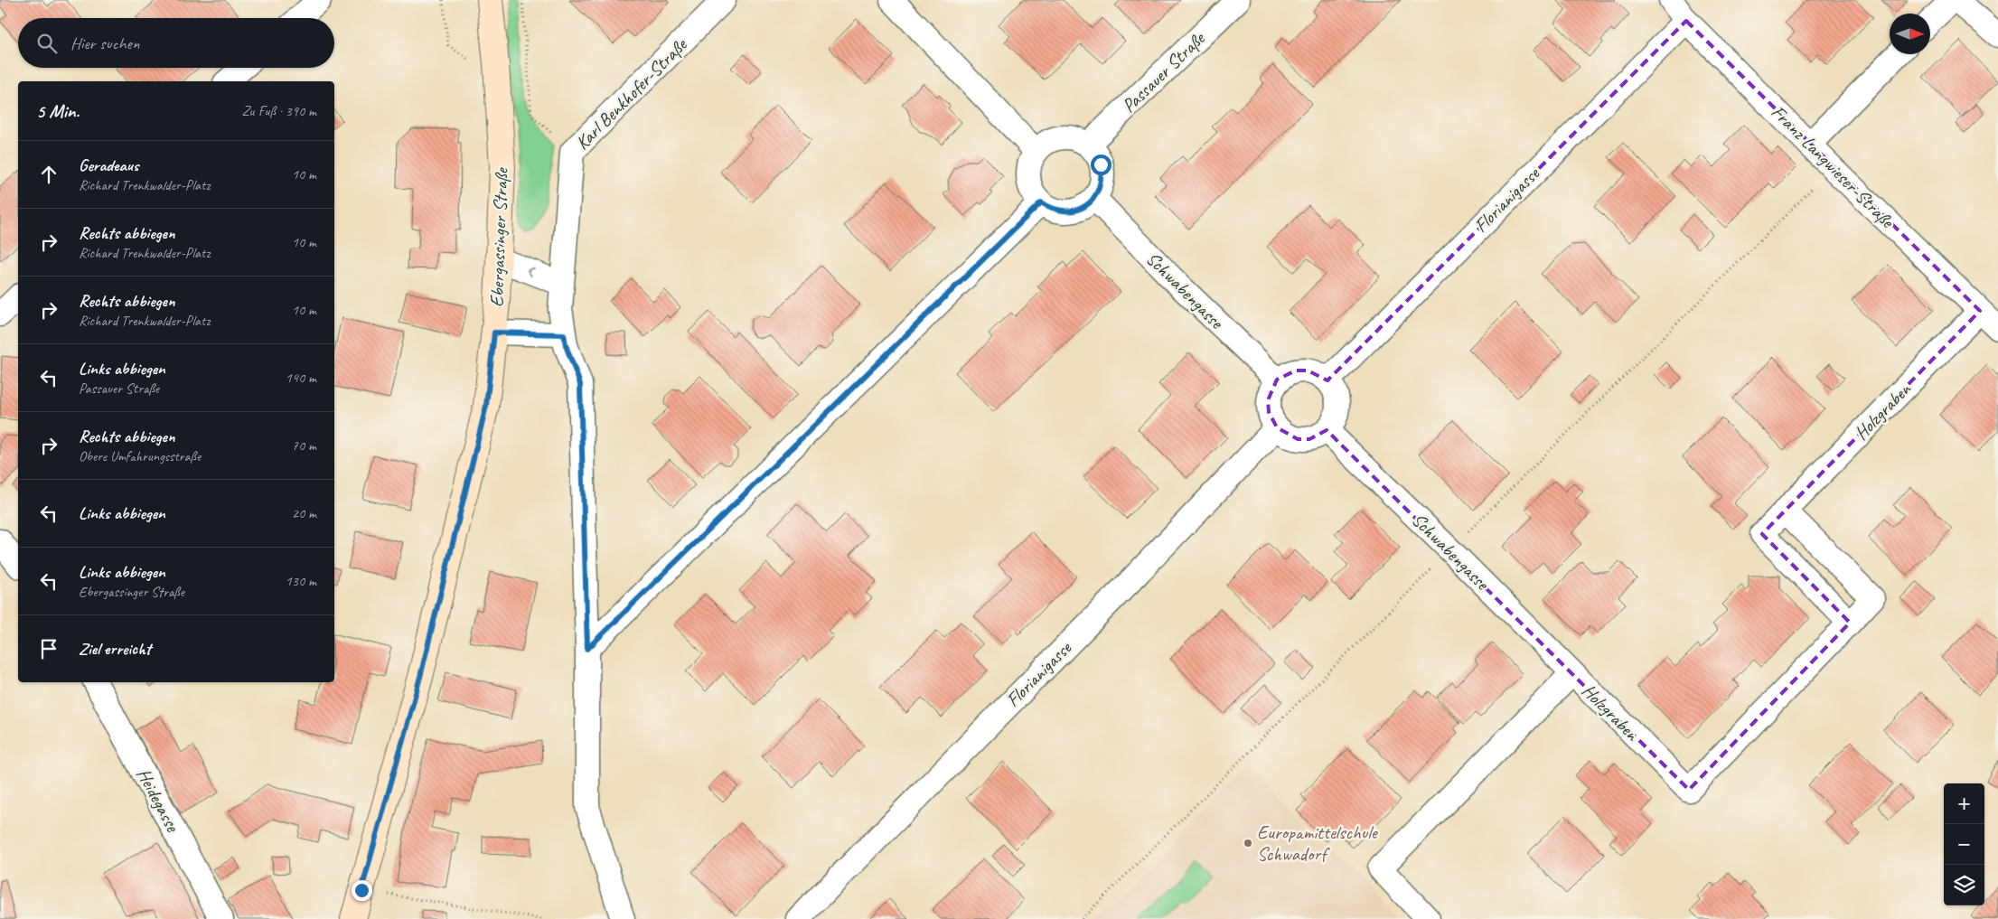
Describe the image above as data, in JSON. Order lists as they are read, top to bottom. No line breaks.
{"streets":{"main road":["Ebergassinger Straße"],"street":["Passauer Straße","Karl Benkhofer-Straße","Franz Langwieser-Straße","Florianigasse","Schwabengasse","Holzgraben","Heidegasse"]},"crossings":[["Passauer Straße","Schwabengasse"],["Franz Langwieser-Straße","Florianigasse"],["Franz Langwieser-Straße","Holzgraben"],["Florianigasse","Schwabengasse"],["Schwabengasse","Holzgraben"]],"places":["Europamittelschule Schwadorf"],"north":"right","page":{"search":"Hier suchen","heading":["5 Min.","Zu Fuß · 390 m"],"list":[["Geradeaus","Richard Trenkwalder-Platz","10 m"],["Rechts abbiegen","Richard Trenkwalder-Platz","10 m"],["Rechts abbiegen","Richard Trenkwalder-Platz","10 m"],["Links abbiegen","Passauer Straße","140 m"],["Rechts abbiegen","Obere Umfahrungsstraße","70 m"],["Links abbiegen","20 m"],["Links abbiegen","Ebergassinger Straße","130 m"],"Ziel erreicht"],"map_buttons":["+","−"]}}
